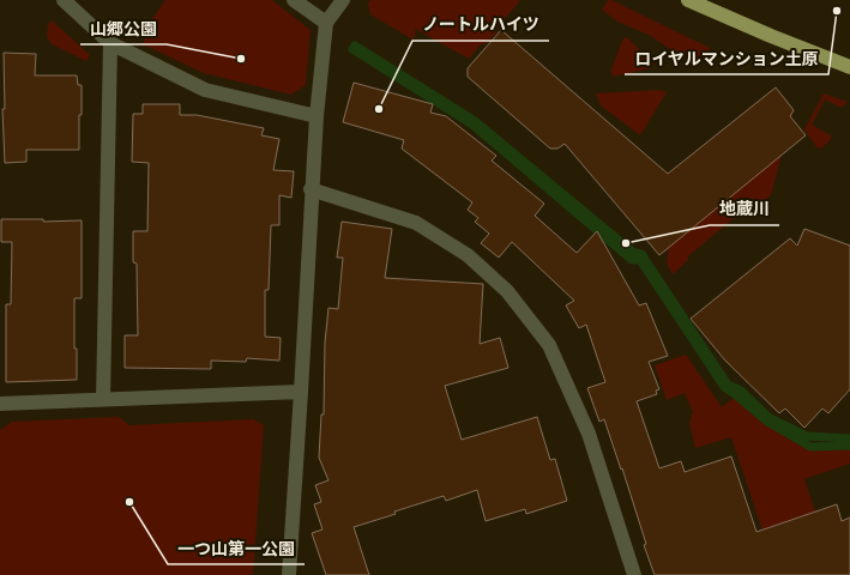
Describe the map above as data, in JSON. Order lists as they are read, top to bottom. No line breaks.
{"places":["ロイヤルマンション土原","山郷公園","ノートルハイツ","地蔵川","一つ山第一公園"]}
